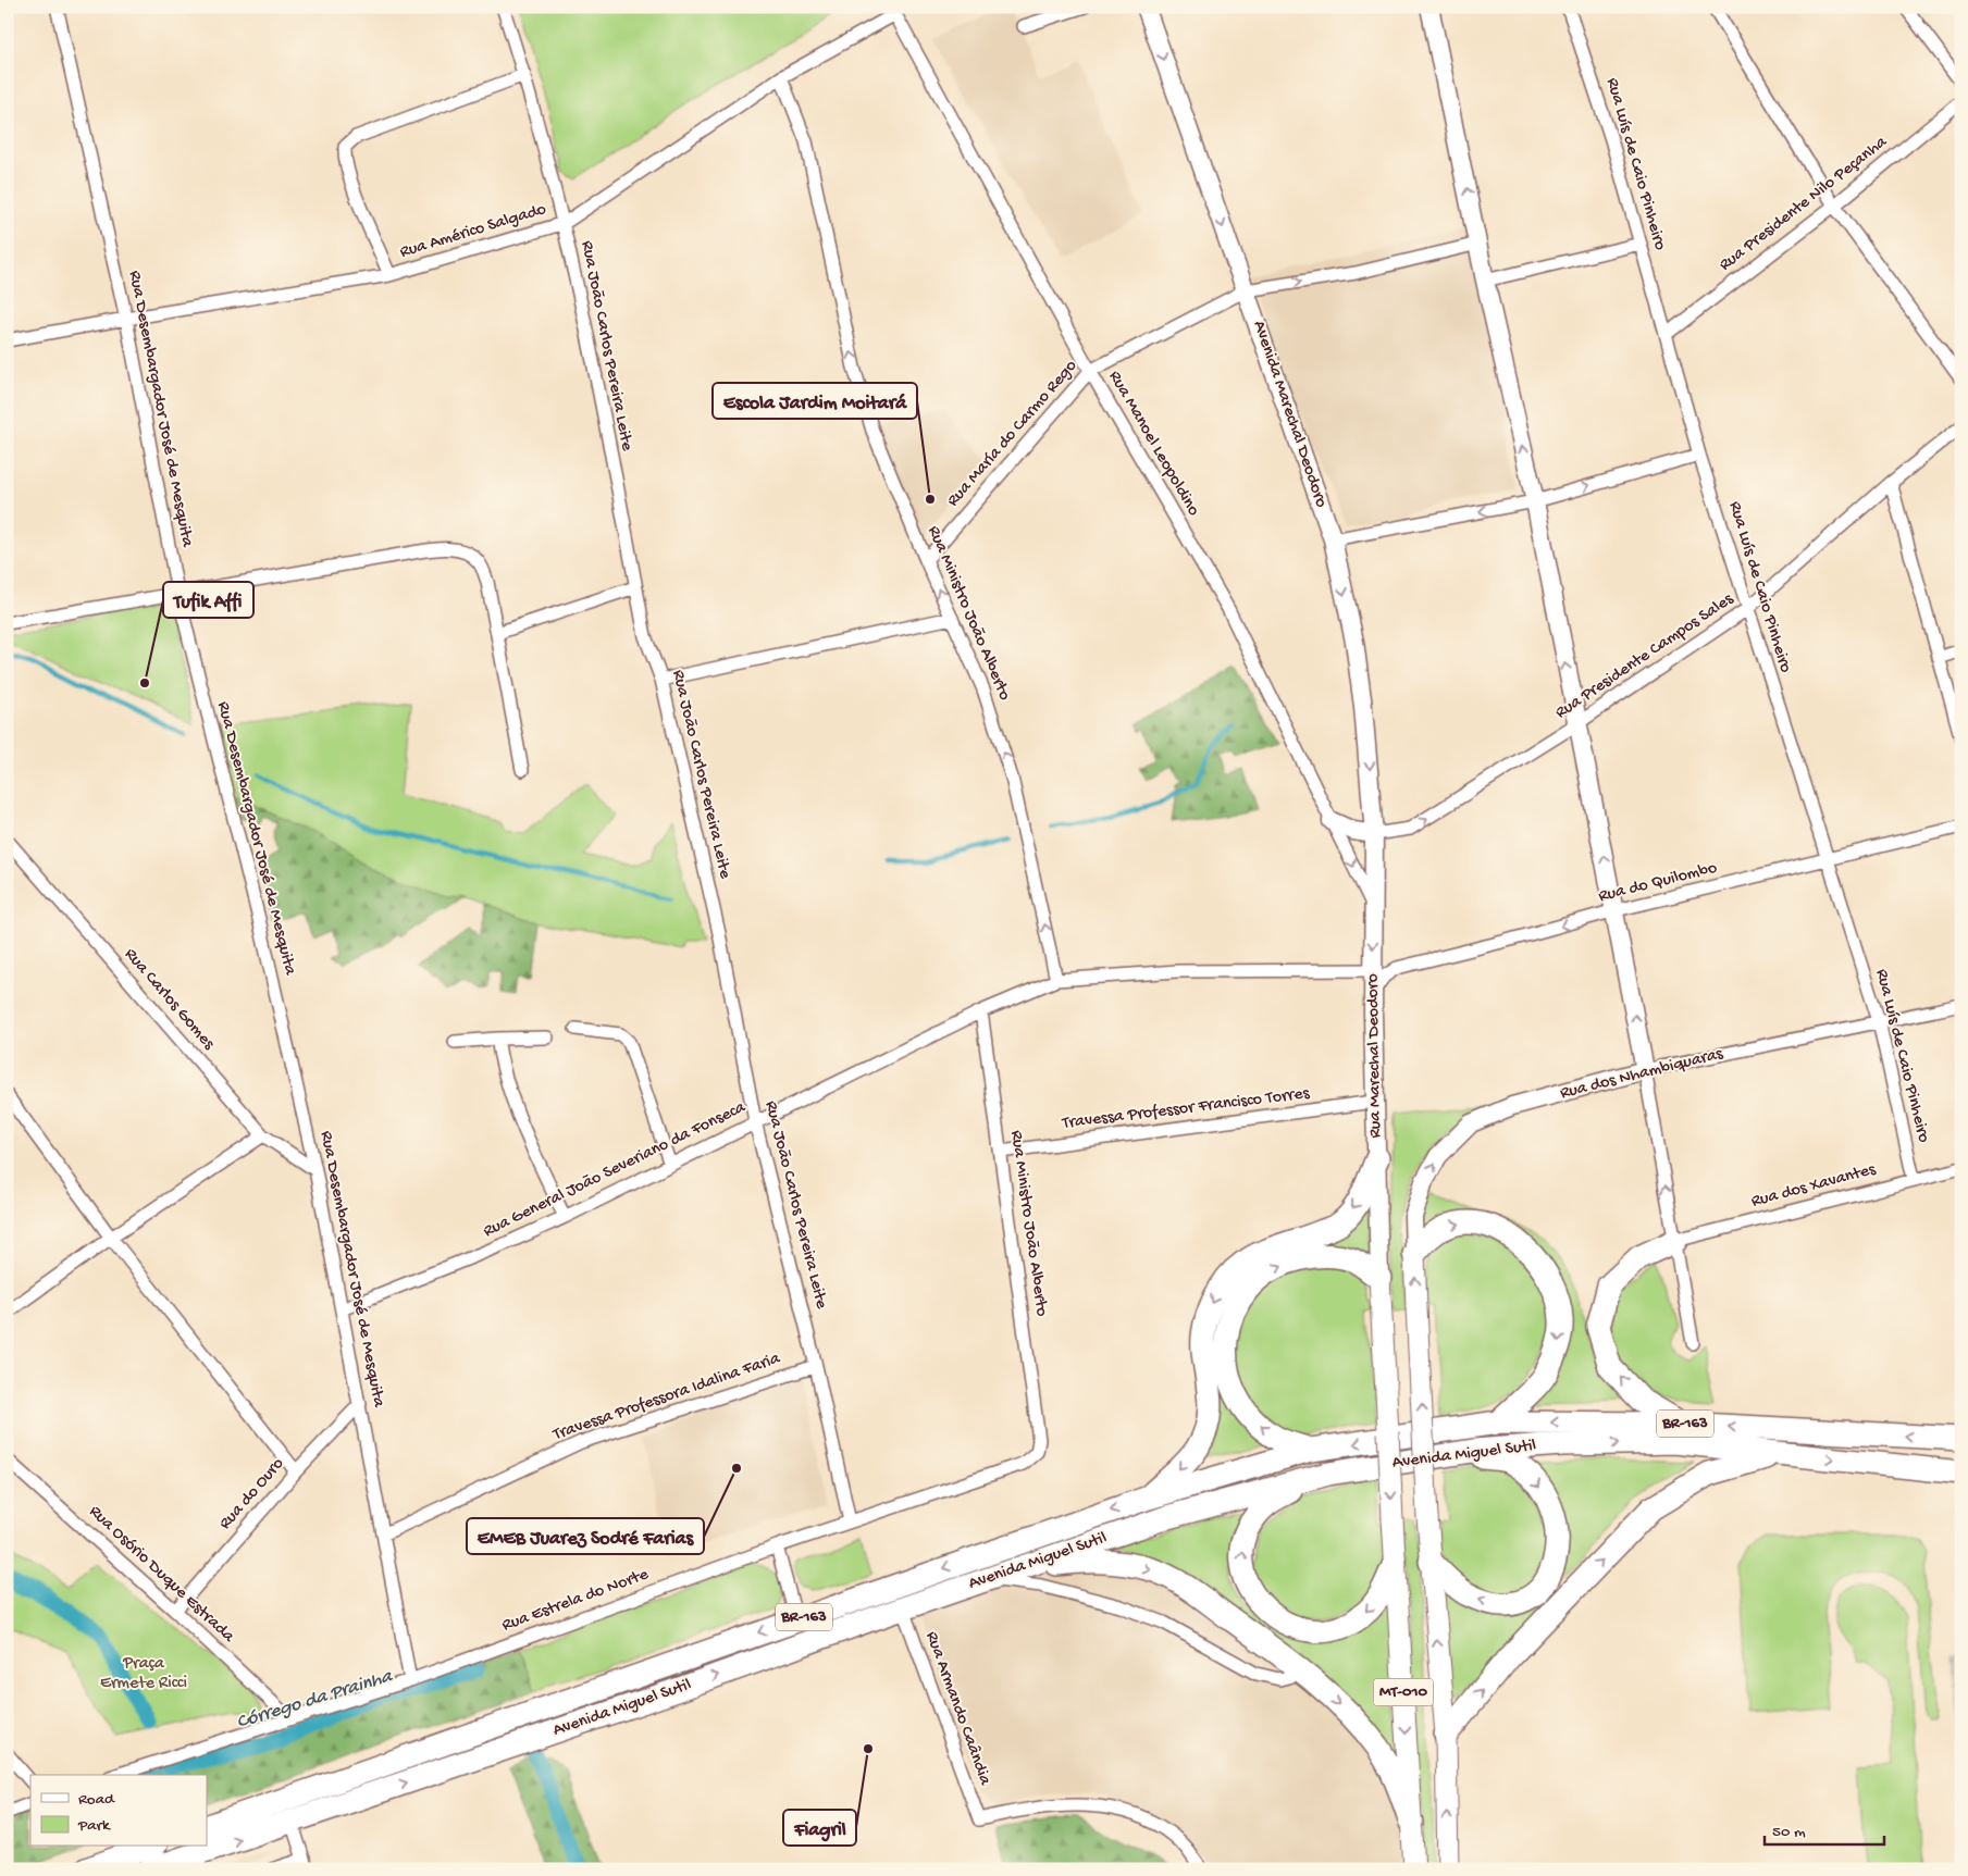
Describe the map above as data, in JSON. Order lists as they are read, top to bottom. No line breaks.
{"streets":{"highway":["BR-163","Avenida Miguel Sutil"],"main road":["Avenida Marechal Deodoro","Rua Marechal Deodoro","Rua dos Nhambiquaras","MT-010"],"street":["Rua Luís de Caio Pinheiro","Rua Presidente Nilo Peçanha","Rua Américo Salgado","Rua João Carlos Pereira Leite","Rua Desembargador José de Mesquita","Rua María do Carmo Rego","Rua Manoel Leopoldino","Rua Ministro João Alberto","Rua Presidente Campos Sales","Rua do Quilombo","Rua Carlos Gomes","Travessa Professor Francisco Torres","Rua General João Severiano da Fonseca","Rua dos Xavantes","Travessa Professora Idalina Faria","Rua do Ouro","Rua Osório Duque Estrada","Rua Estrela do Norte","Rua Armando Caândia"]},"crossings":[["Rua Luís de Caio Pinheiro","Rua Presidente Nilo Peçanha"],["Rua Luís de Caio Pinheiro","Rua Presidente Campos Sales"],["Rua Luís de Caio Pinheiro","Rua do Quilombo"],["Rua Luís de Caio Pinheiro","Rua dos Nhambiquaras"],["Rua Luís de Caio Pinheiro","Rua dos Xavantes"],["Rua Américo Salgado","Rua João Carlos Pereira Leite"],["Rua Américo Salgado","Rua Desembargador José de Mesquita"],["Rua Américo Salgado","Rua Manoel Leopoldino"],["Rua Américo Salgado","Rua Ministro João Alberto"],["Rua João Carlos Pereira Leite","Rua General João Severiano da Fonseca"],["Rua João Carlos Pereira Leite","Travessa Professora Idalina Faria"],["Rua João Carlos Pereira Leite","Rua Estrela do Norte"],["Rua Desembargador José de Mesquita","Rua Carlos Gomes"],["Rua Desembargador José de Mesquita","Rua General João Severiano da Fonseca"],["Rua Desembargador José de Mesquita","Travessa Professora Idalina Faria"],["Rua Desembargador José de Mesquita","Rua do Ouro"],["Rua Desembargador José de Mesquita","Rua Estrela do Norte"],["Avenida Marechal Deodoro","Rua María do Carmo Rego"],["Avenida Marechal Deodoro","Rua Presidente Campos Sales"],["Avenida Marechal Deodoro","Rua Marechal Deodoro"],["Rua María do Carmo Rego","Rua Manoel Leopoldino"],["Rua María do Carmo Rego","Rua Ministro João Alberto"],["Rua Manoel Leopoldino","Rua Marechal Deodoro"],["Rua Ministro João Alberto","Travessa Professor Francisco Torres"],["Rua Ministro João Alberto","Rua General João Severiano da Fonseca"],["Rua Ministro João Alberto","Rua Estrela do Norte"],["Rua Presidente Campos Sales","Rua Marechal Deodoro"],["Rua do Quilombo","Rua Marechal Deodoro"],["Rua Marechal Deodoro","Travessa Professor Francisco Torres"],["Rua Marechal Deodoro","Rua General João Severiano da Fonseca"],["Rua Marechal Deodoro","MT-010"],["Rua dos Nhambiquaras","MT-010"],["Avenida Miguel Sutil","Rua Armando Caândia"],["Rua do Ouro","Rua Osório Duque Estrada"],["Rua Osório Duque Estrada","Rua Estrela do Norte"]],"one_way":["Avenida Marechal Deodoro","Rua María do Carmo Rego","Rua Ministro João Alberto","Rua do Quilombo","Rua dos Nhambiquaras"],"water":["Córrego da Prainha"],"parks":["Praça Ermete Ricci"],"places":["Escola Jardim Moitará","Tufik Affi","EMEB Juarez Sodré Farias","Fiagril"],"legend":["Road","Park"],"scale_bar":"50 m"}
